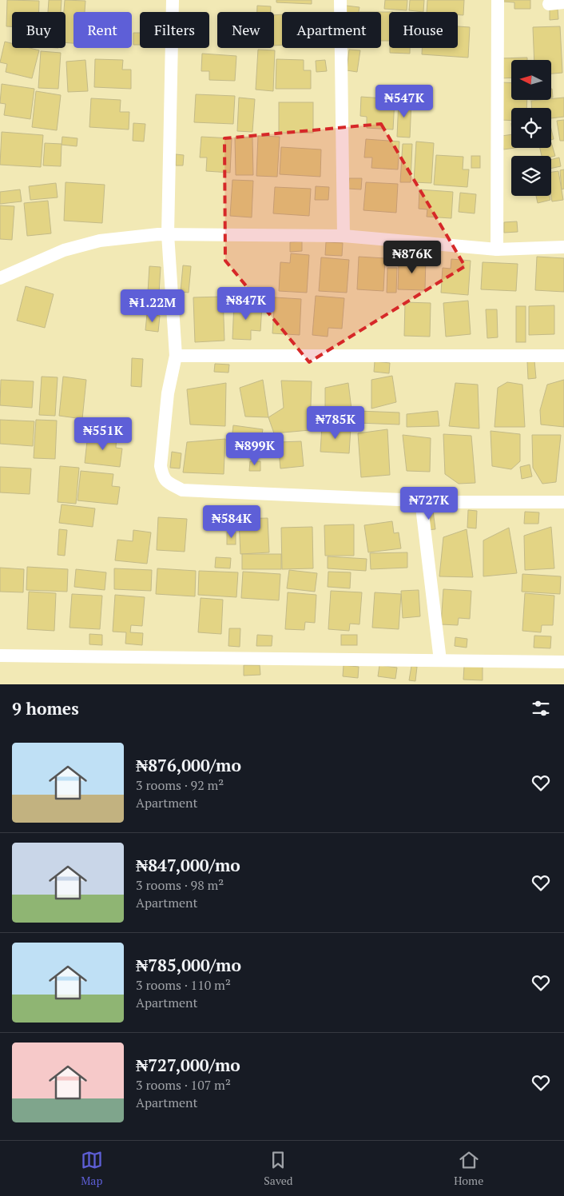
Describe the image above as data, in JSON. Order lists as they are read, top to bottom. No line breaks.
{"north":"left","page":{"chip":["Buy","Rent","Filters","New","Apartment","House"],"price":["₦547K","₦876K","₦847K","₦1.22M","₦785K","₦551K","₦899K","₦727K","₦584K"],"heading":"9 homes","list":[{"name":"₦876,000/mo","note":"3 rooms · 92 m² · Apartment"},{"name":"₦847,000/mo","note":"3 rooms · 98 m² · Apartment"},{"name":"₦785,000/mo","note":"3 rooms · 110 m² · Apartment"},{"name":"₦727,000/mo","note":"3 rooms · 107 m² · Apartment"}],"tabs":["Map","Saved","Home"]}}
